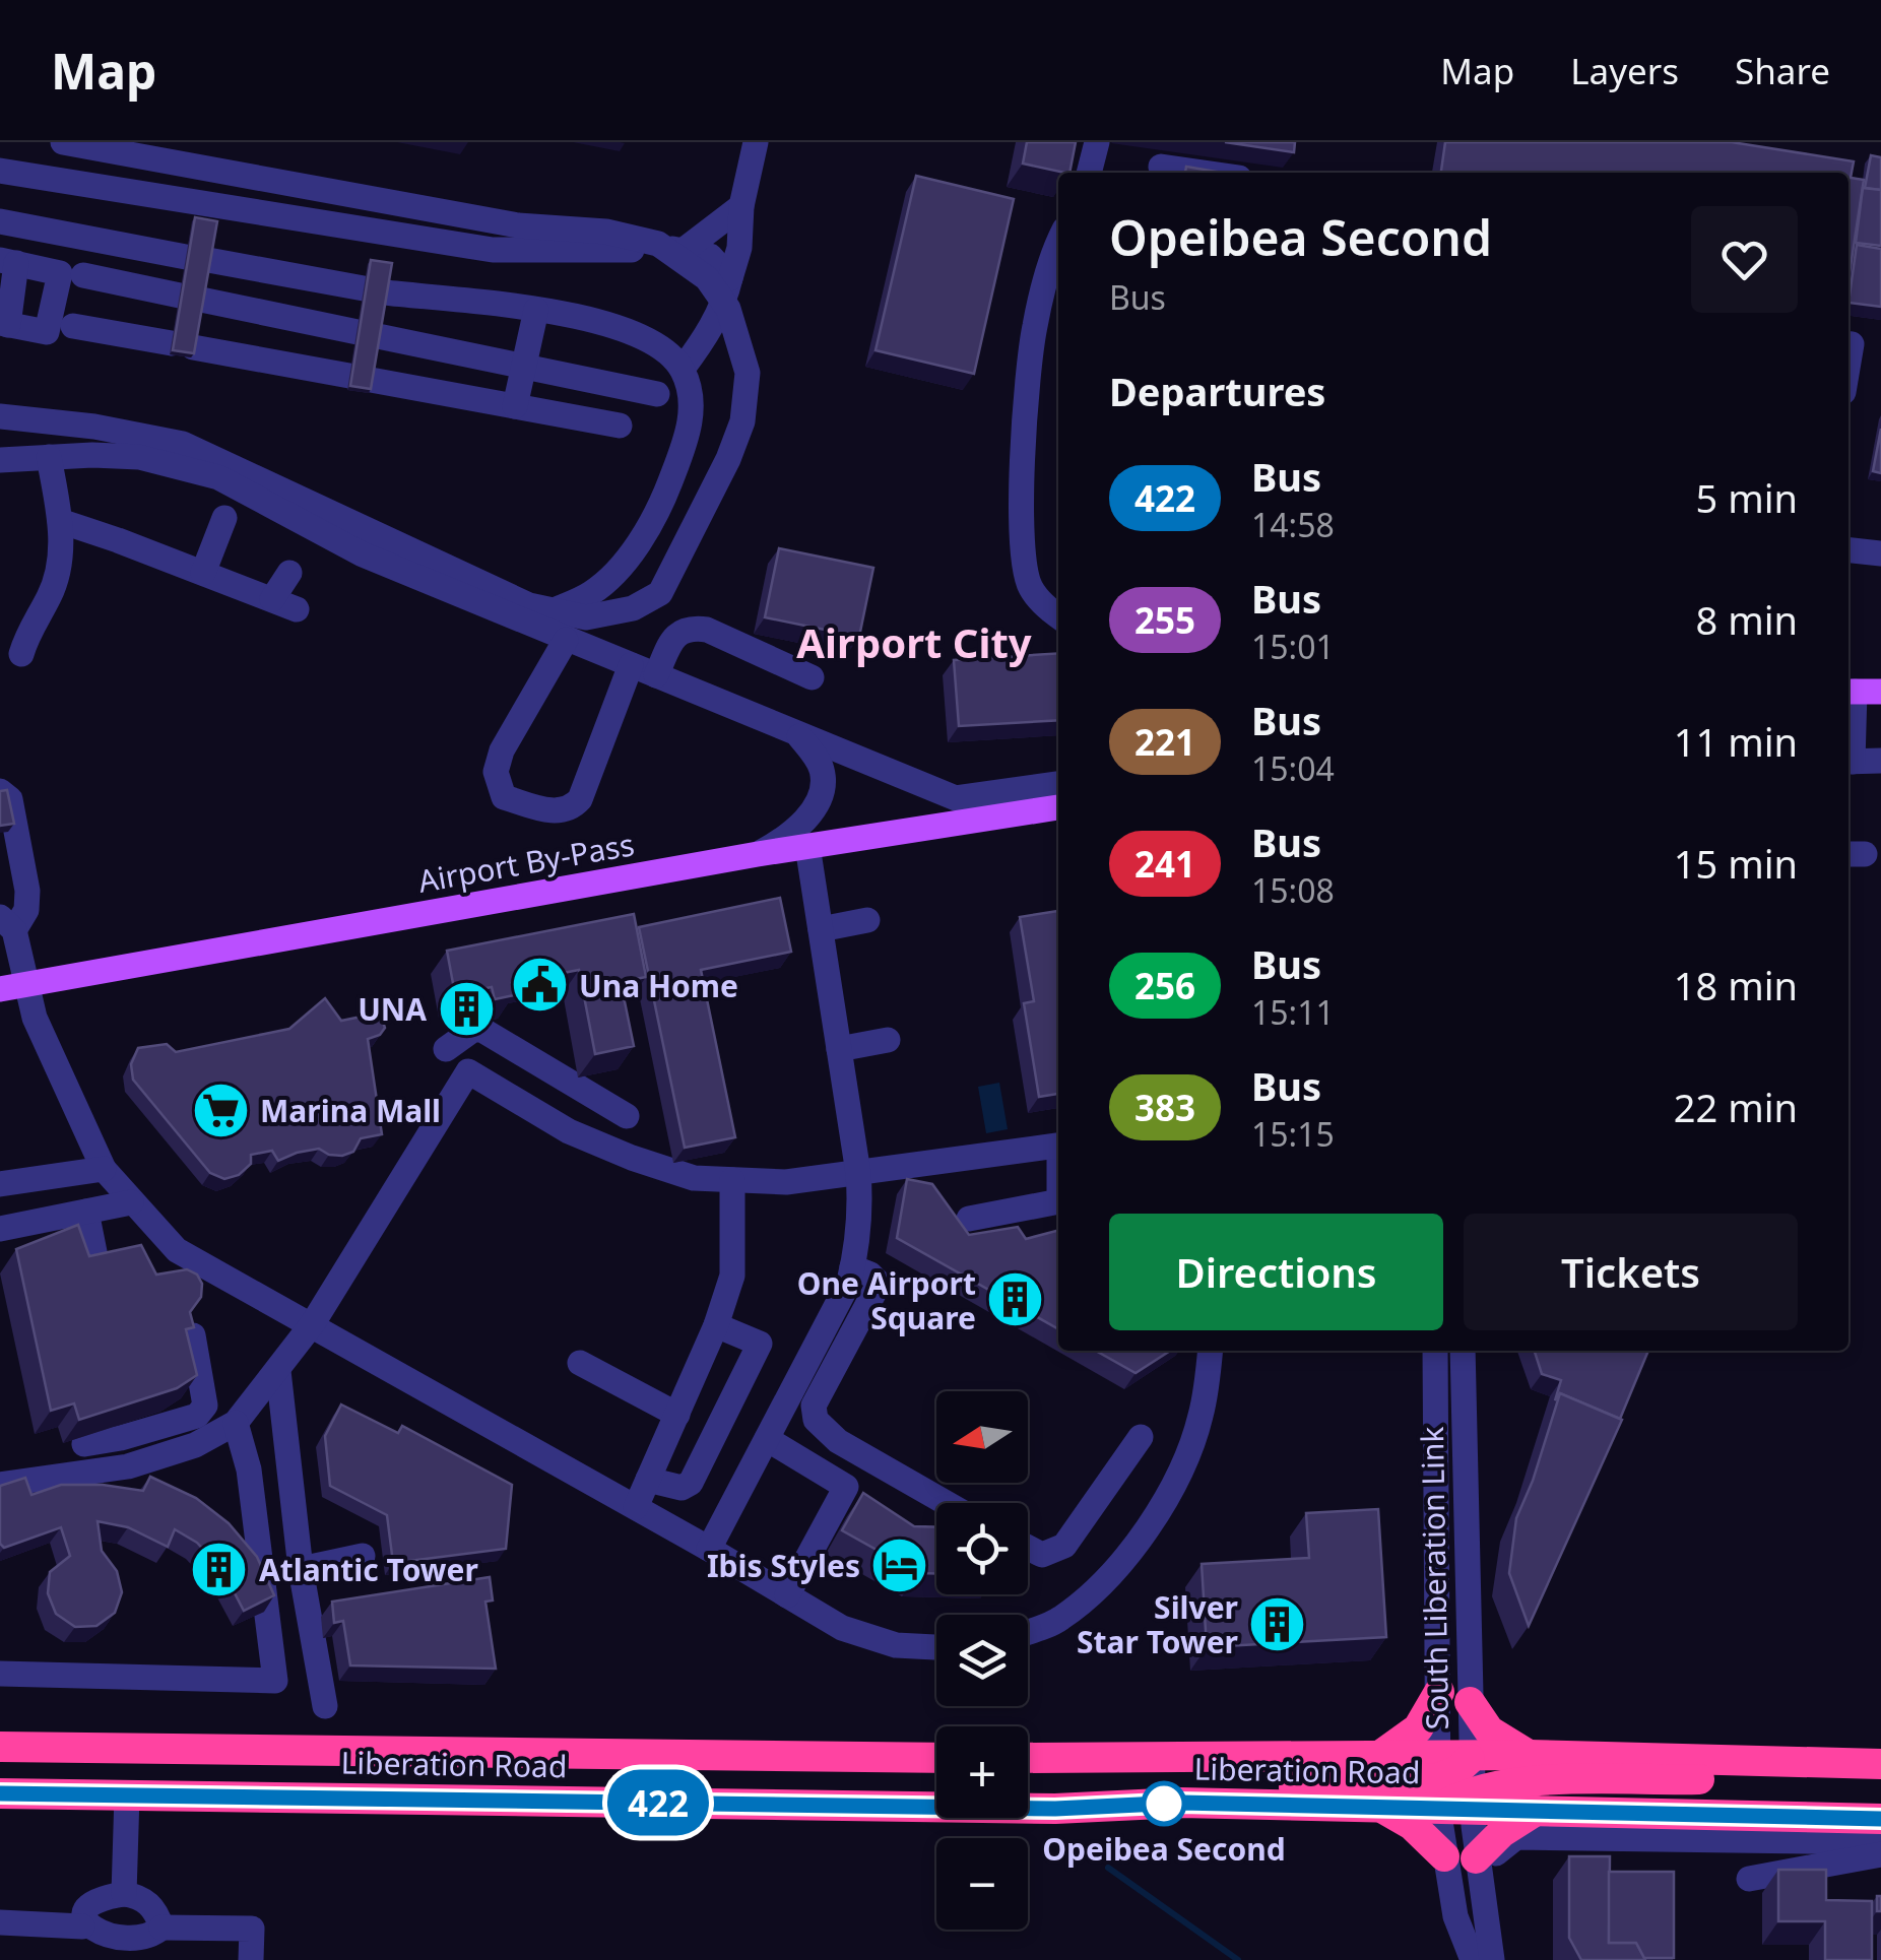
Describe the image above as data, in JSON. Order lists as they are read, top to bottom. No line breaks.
{"streets":{"highway":["Liberation Road"],"main road":["Airport By-Pass"],"street":["South Liberation Link"]},"crossings":[["South Liberation Link","Liberation Road"]],"districts":["Airport City"],"places":{"public building":["Una Home"],"building":["UNA","One Airport Square","Atlantic Tower","Silver Star Tower"],"supermarket":["Marina Mall"],"hotel":["Ibis Styles"],"other":["Opeibea Second"]},"lines":["bus line 422"],"north":"left","page":{"header":"Map","nav":["Map","Layers","Share"],"on_map":"422","heading":[["Opeibea Second","Bus"],"Departures"],"list":[{"mark":"422","name":"Bus","note":"14:58","value":"5 min"},{"mark":"255","name":"Bus","note":"15:01","value":"8 min"},{"mark":"221","name":"Bus","note":"15:04","value":"11 min"},{"mark":"241","name":"Bus","note":"15:08","value":"15 min"},{"mark":"256","name":"Bus","note":"15:11","value":"18 min"},{"mark":"383","name":"Bus","note":"15:15","value":"22 min"}],"buttons":["Directions","Tickets"],"map_buttons":["+","−"]}}
